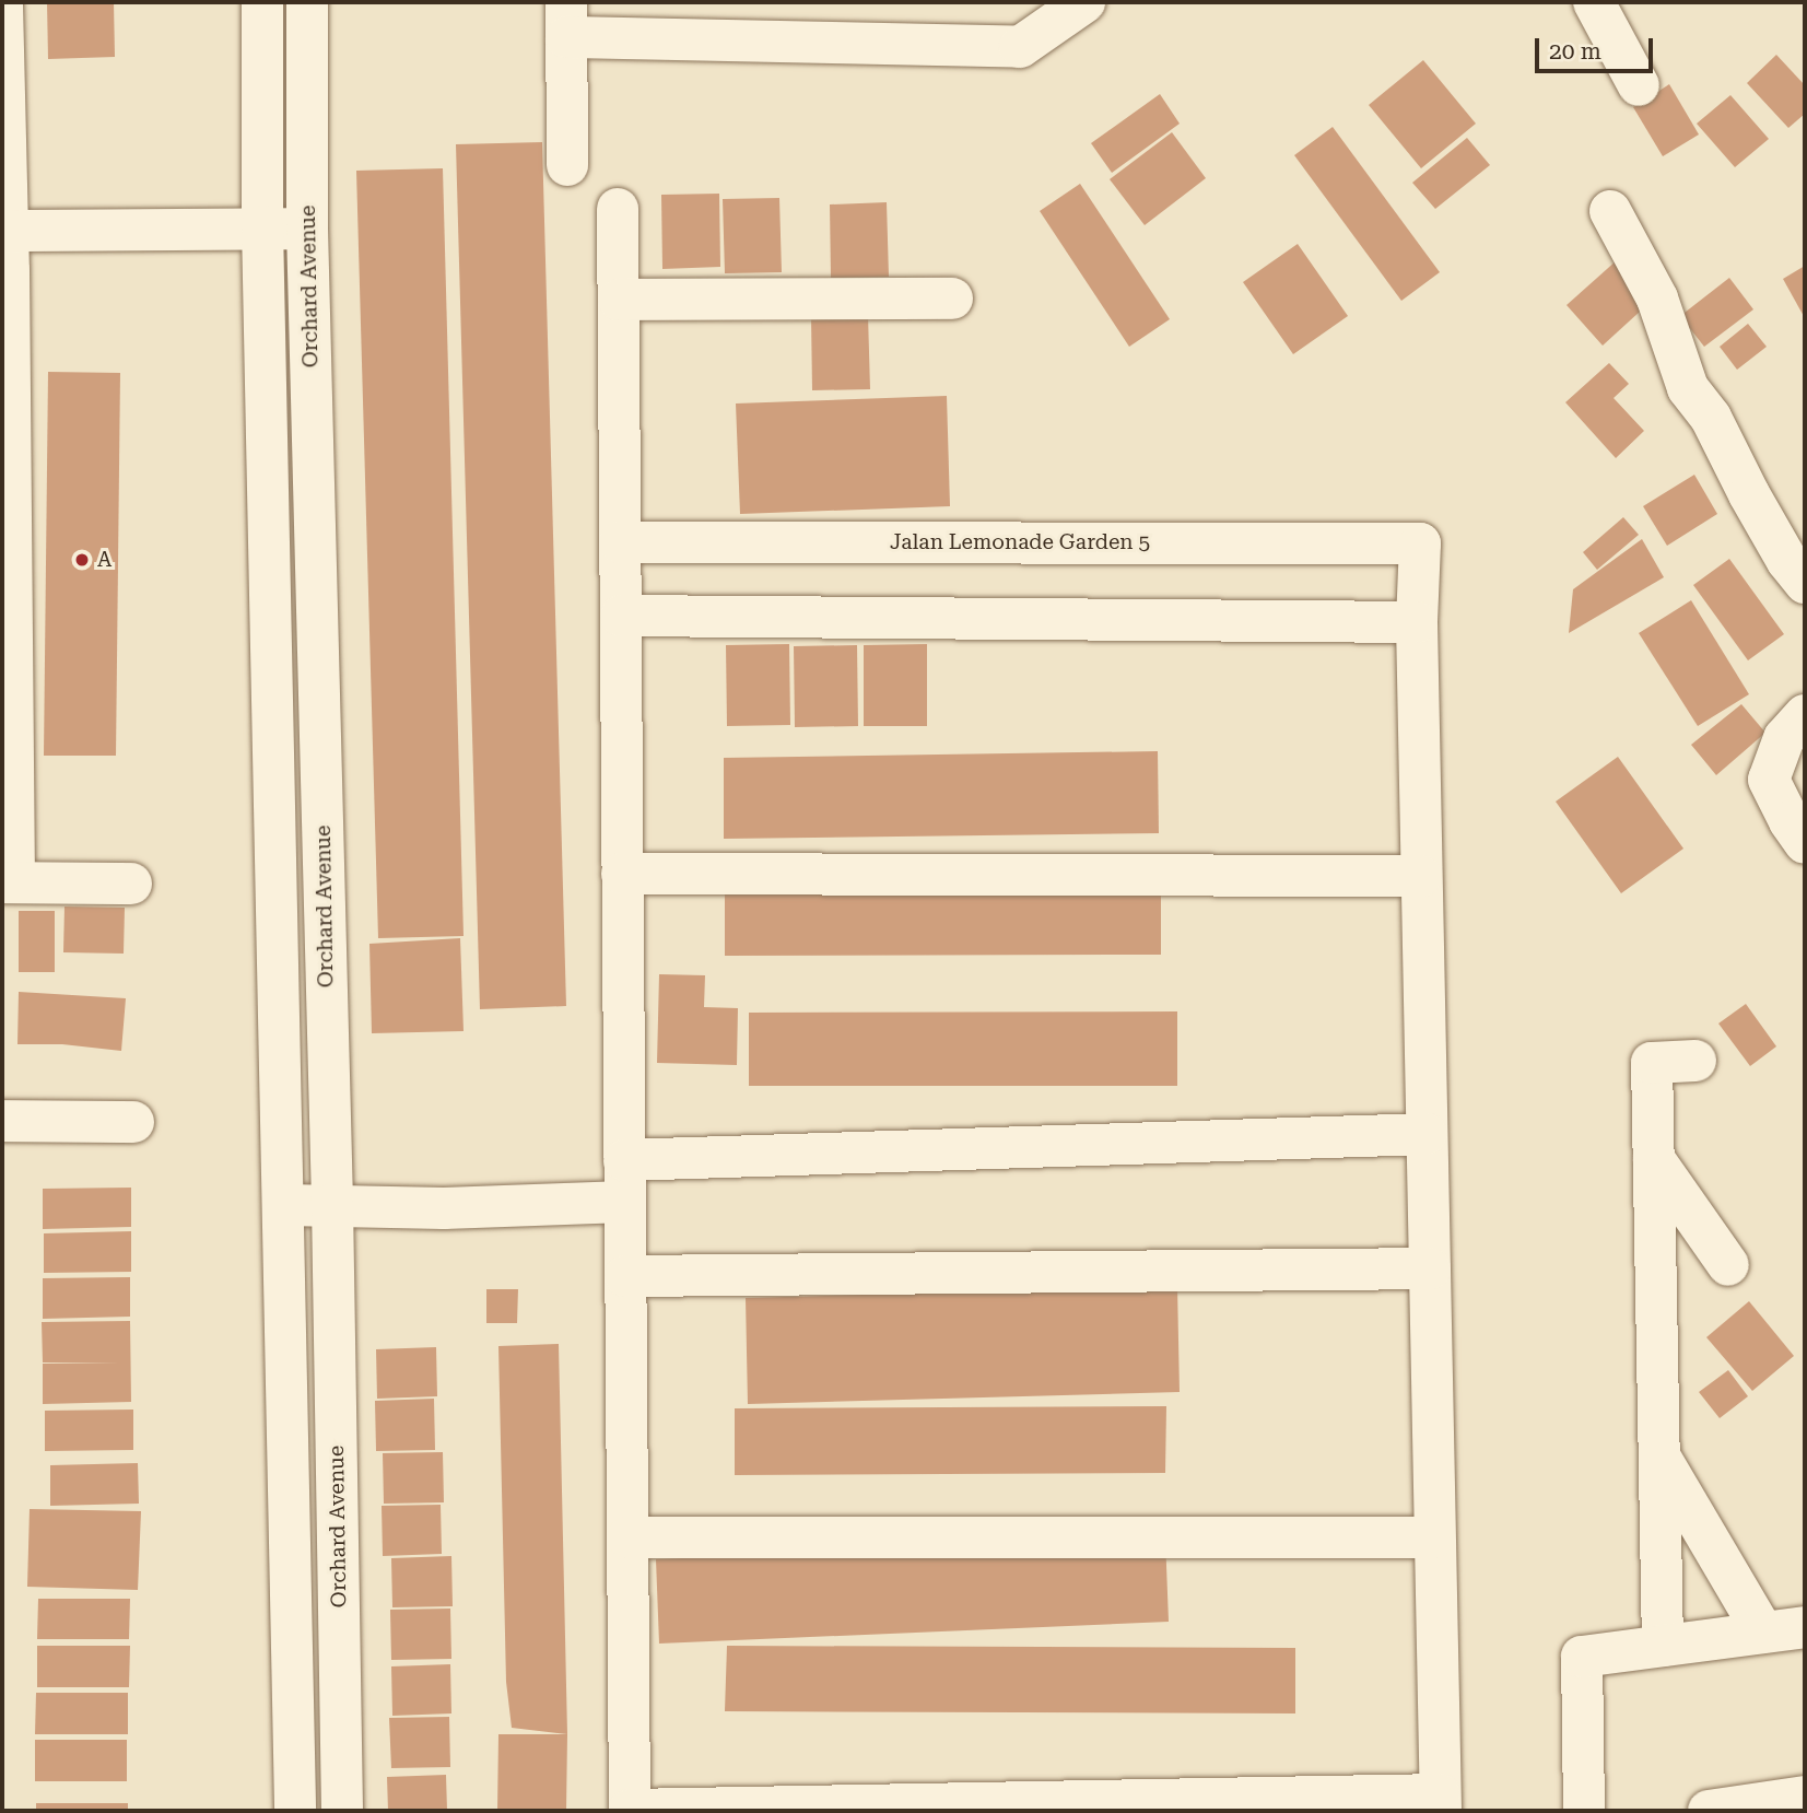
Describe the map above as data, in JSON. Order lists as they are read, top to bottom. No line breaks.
{"streets":{"street":["Orchard Avenue","Jalan Lemonade Garden 5"]},"places":["A"],"scale_bar":"20 m"}
